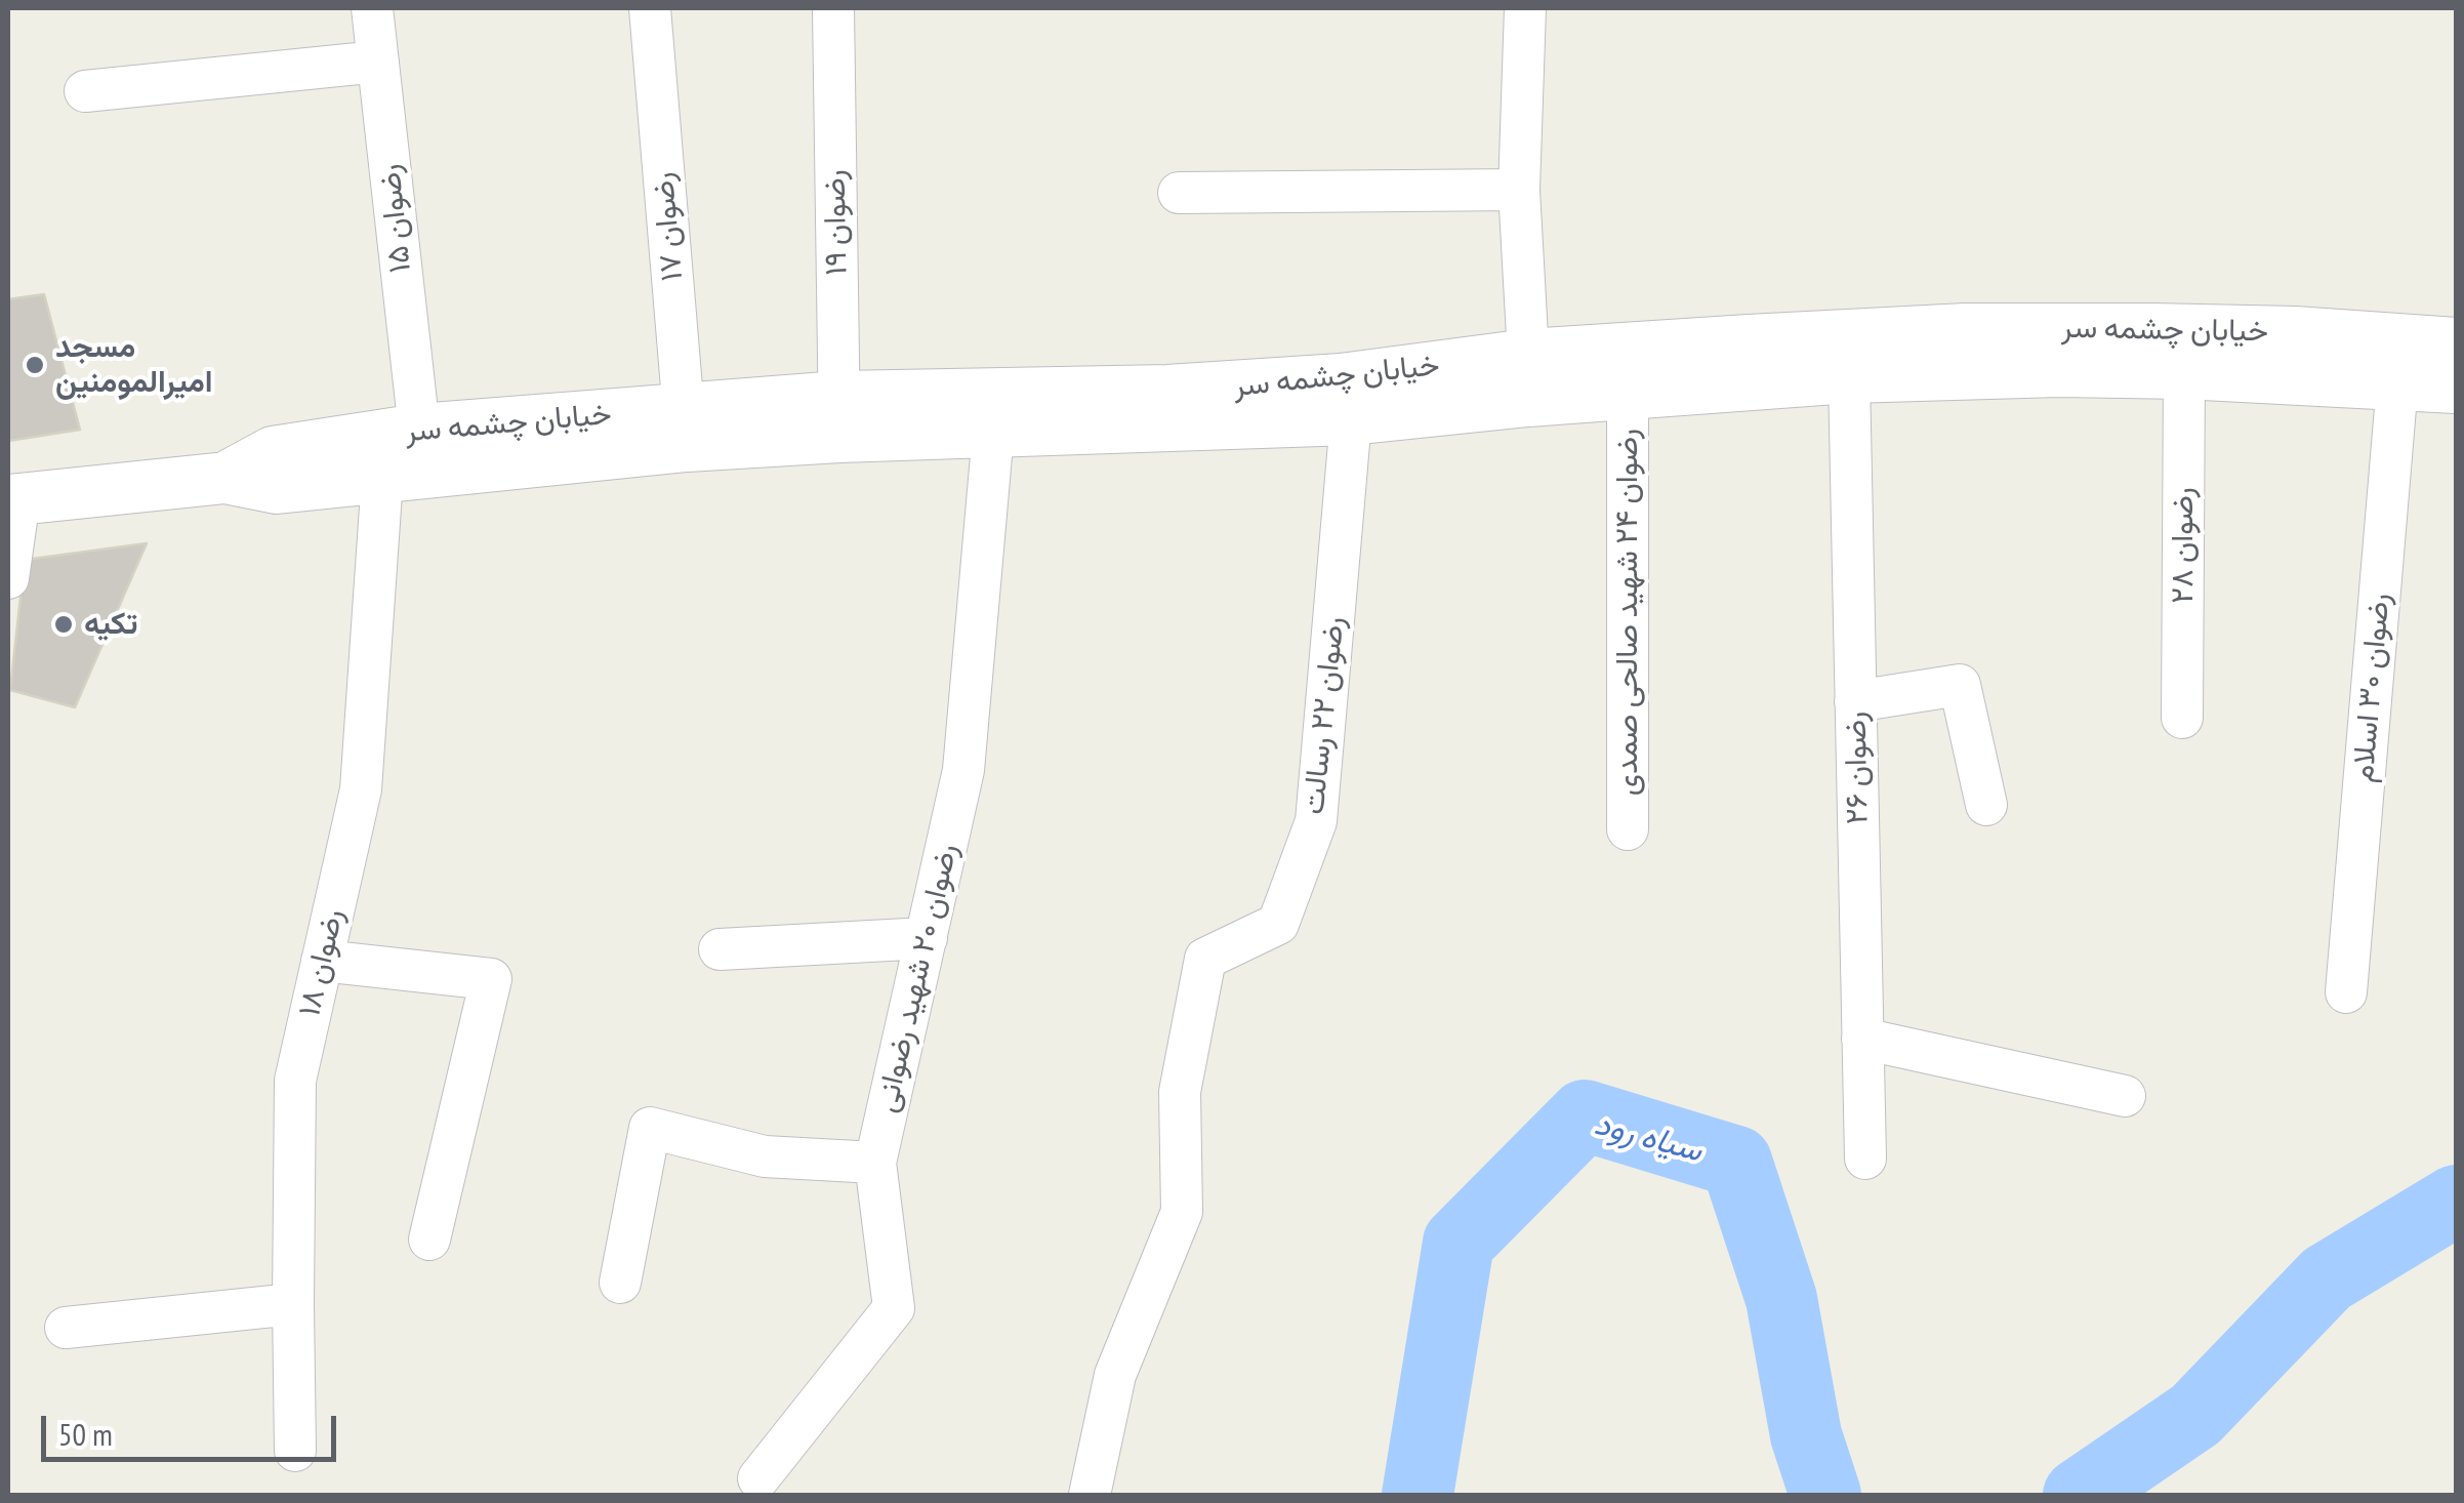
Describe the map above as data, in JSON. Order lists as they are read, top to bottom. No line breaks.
{"streets":{"street":["رضوان ۱۵","رضوان ۱۹","رضوان ۱۷","خیابان چشمه سر","رضوان ۲۸","رضوان ۲۴ شهید صالحی صمدی","رضوان ۳۰ اسلام","رضوان ۲۲ رسالت","رضوان ۲۶","رضوان ۱۸","رضوان ۲۰ شهید رضوانی"]},"crossings":[["رضوان ۱۵","خیابان چشمه سر"],["رضوان ۱۹","خیابان چشمه سر"],["رضوان ۱۷","خیابان چشمه سر"],["خیابان چشمه سر","رضوان ۲۸"],["خیابان چشمه سر","رضوان ۲۴ شهید صالحی صمدی"],["خیابان چشمه سر","رضوان ۳۰ اسلام"],["خیابان چشمه سر","رضوان ۲۲ رسالت"],["خیابان چشمه سر","رضوان ۲۶"],["خیابان چشمه سر","رضوان ۱۸"],["خیابان چشمه سر","رضوان ۲۰ شهید رضوانی"]],"water":["سیاه رود"],"places":["مسجد امیرالمومنین","تکیه"],"scale_bar":"50 m"}
